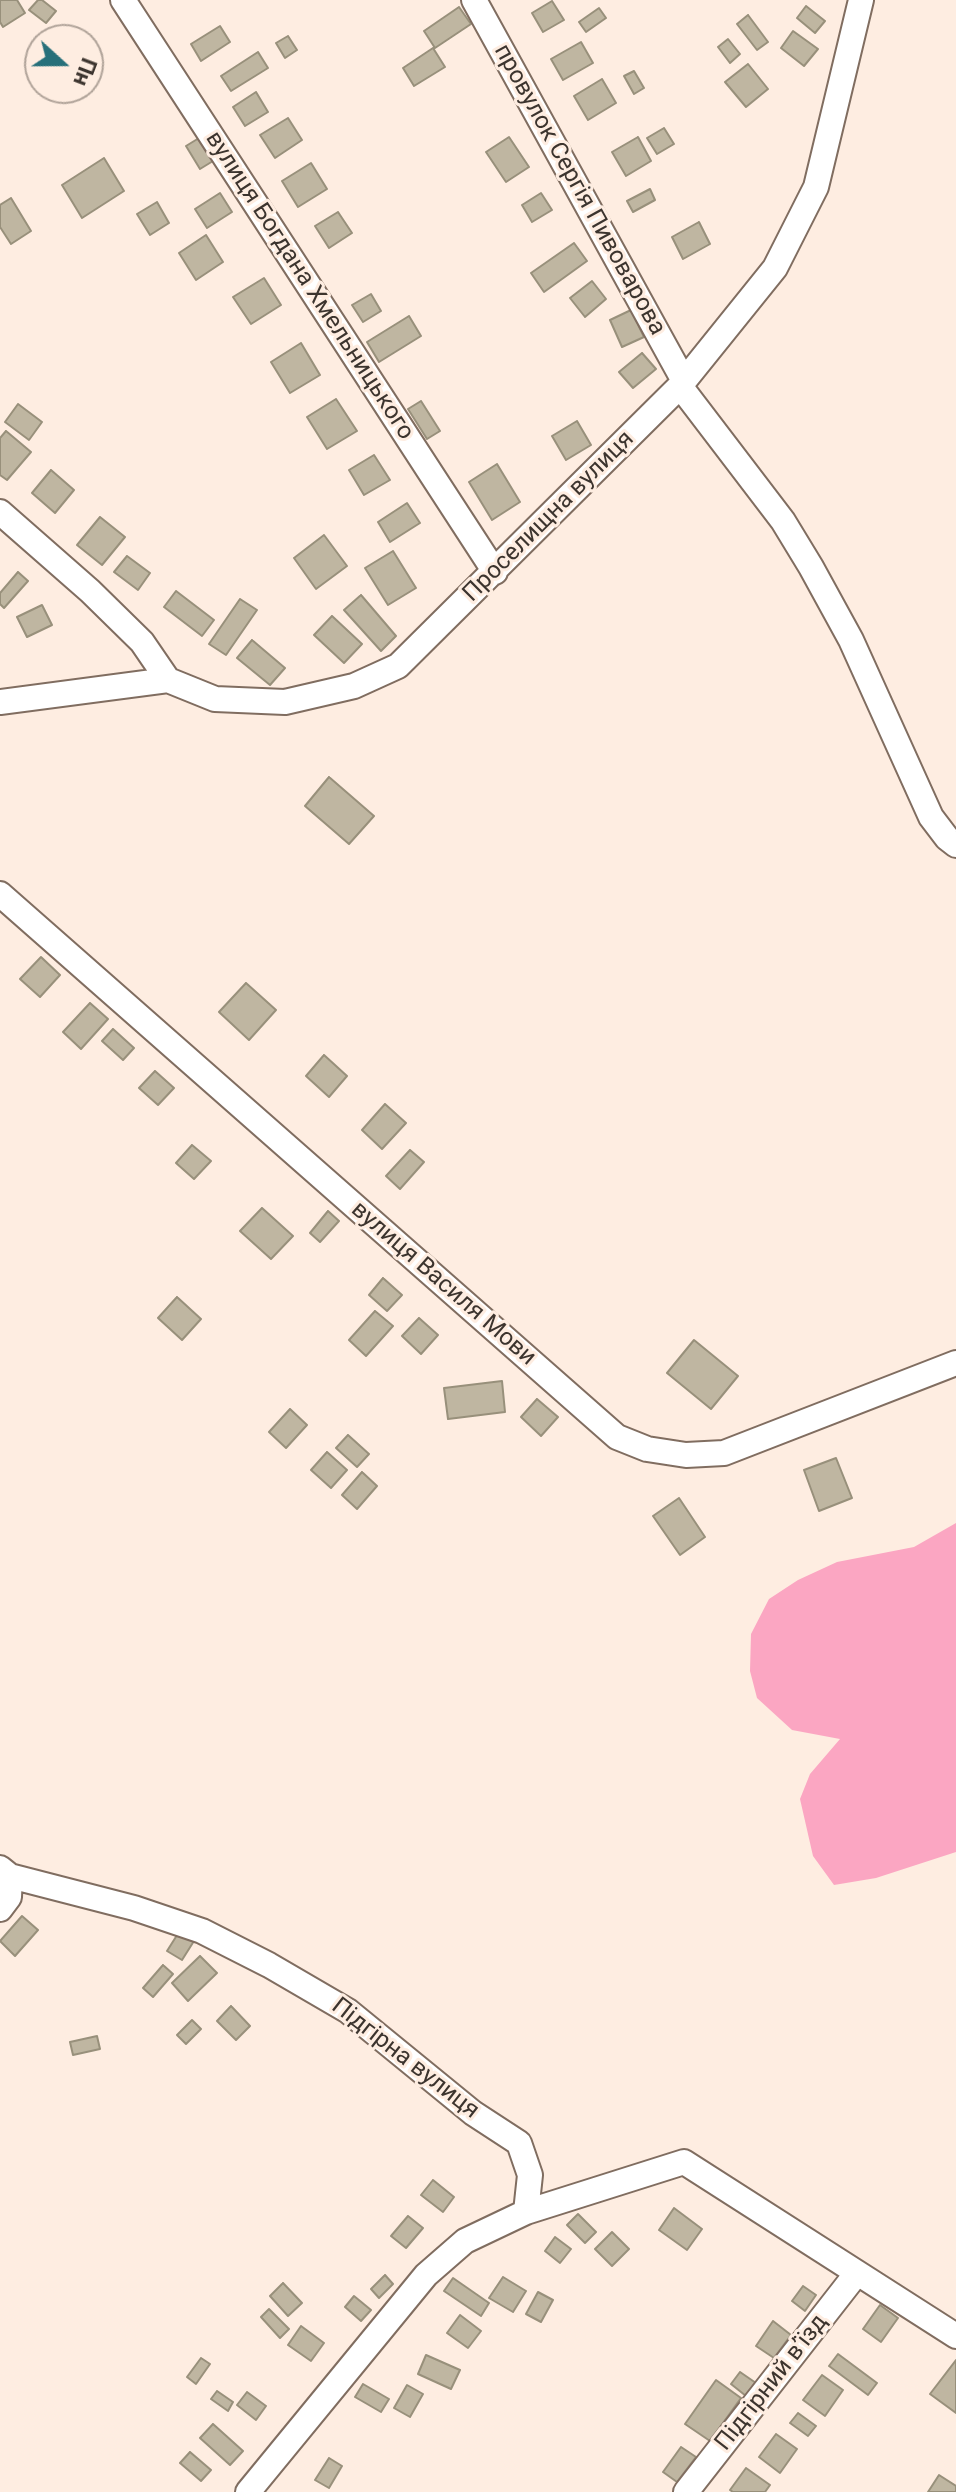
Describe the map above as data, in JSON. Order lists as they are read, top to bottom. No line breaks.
{"streets":{"street":["провулок Сергія Пивоварова","вулиця Богдана Хмельницького","Проселищна вулиця","вулиця Василя Мови","Підгірна вулиця","Підгірний в’їзд"]},"crossings":[["провулок Сергія Пивоварова","Проселищна вулиця"],["вулиця Богдана Хмельницького","Проселищна вулиця"]],"north":"right"}
